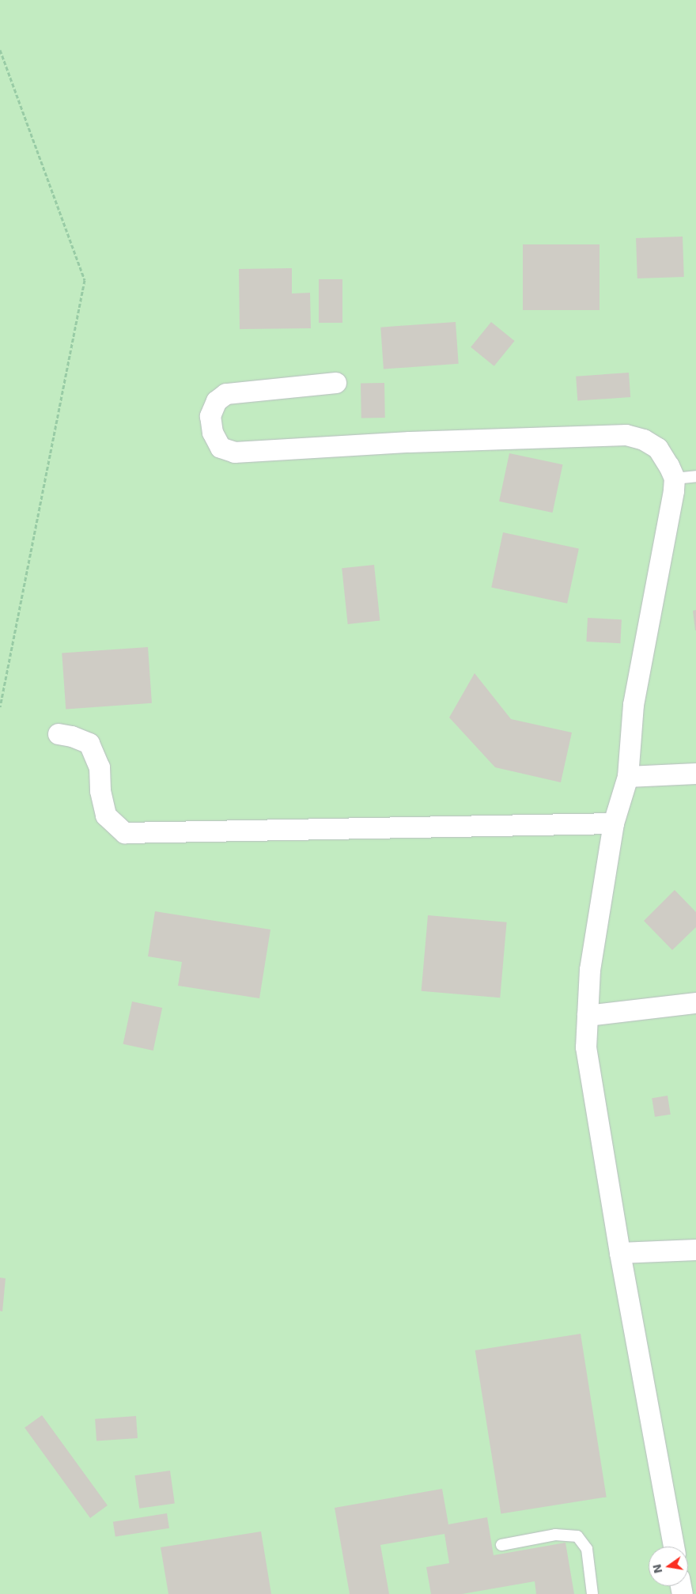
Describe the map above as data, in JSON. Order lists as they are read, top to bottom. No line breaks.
{"north":"left"}
